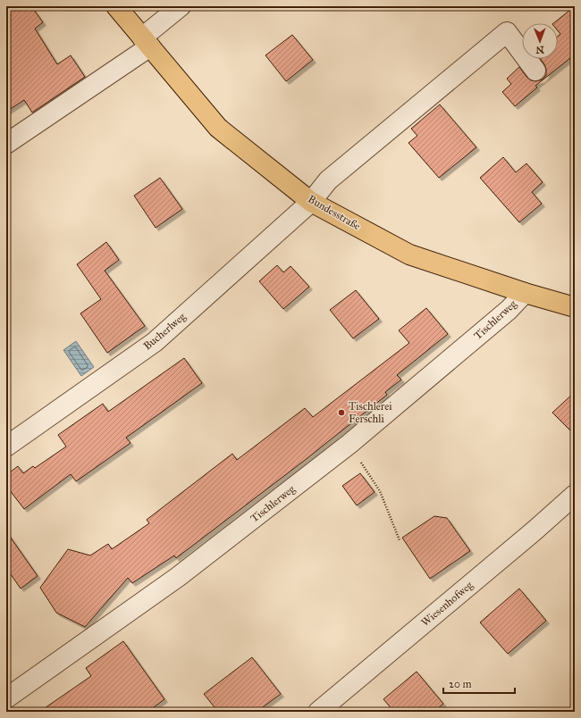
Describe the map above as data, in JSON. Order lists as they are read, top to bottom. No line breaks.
{"streets":{"main road":["Bundesstraße"],"street":["Tischlerweg","Bucherlweg","Wiesenhofweg"]},"crossings":[["Bundesstraße","Tischlerweg"],["Bundesstraße","Bucherlweg"]],"places":["Tischlerei Ferschli"],"scale_bar":"20 m","north":"bottom"}
